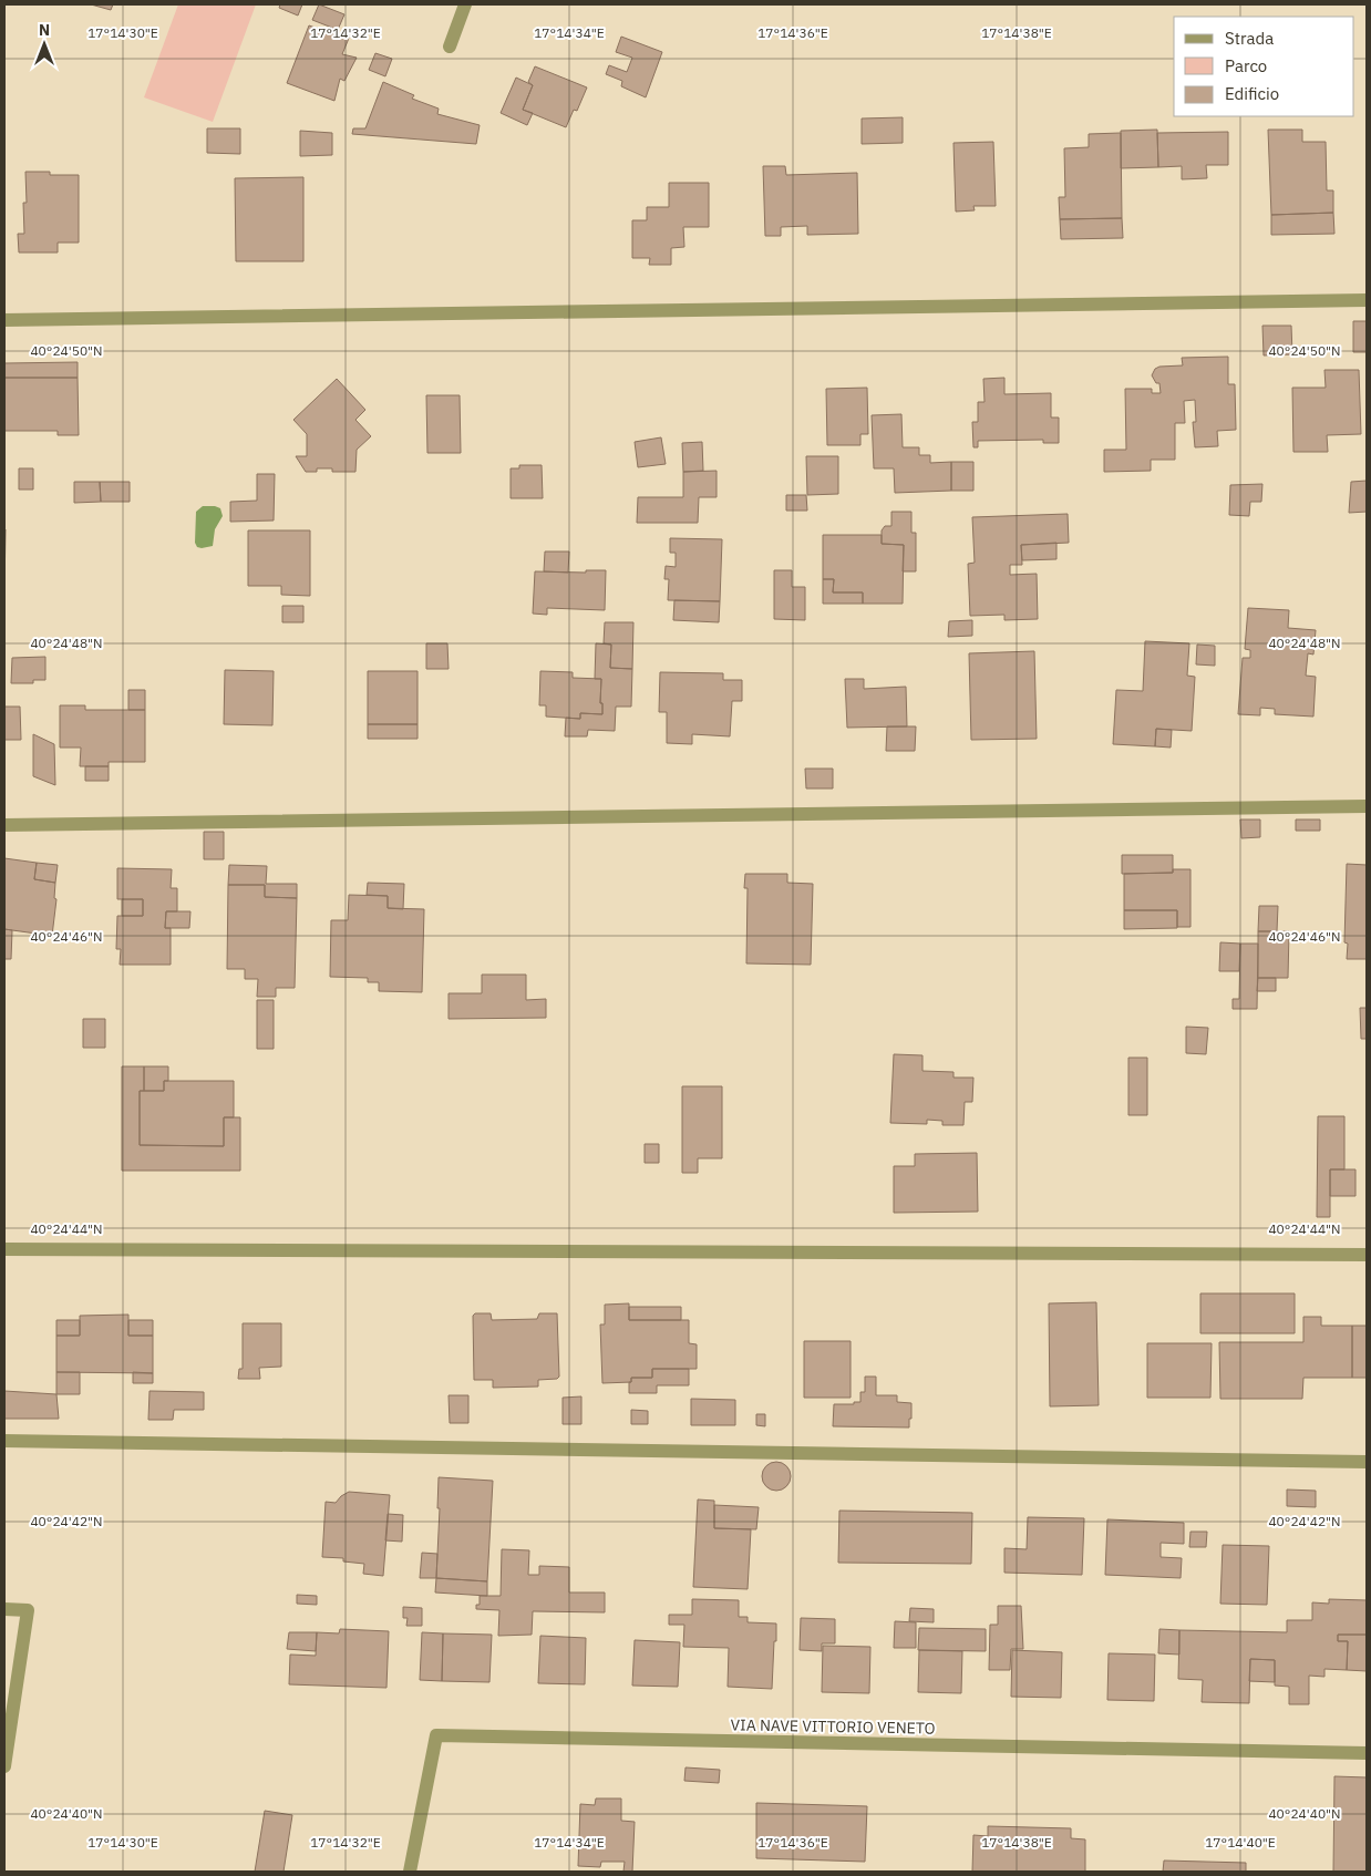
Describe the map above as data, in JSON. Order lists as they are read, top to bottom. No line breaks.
{"streets":{"street":["VIA NAVE VITTORIO VENETO"]},"legend":["Strada","Parco","Edificio"],"north":"top","coordinates":["17°14'30\"E","17°14'32\"E","17°14'34\"E","17°14'36\"E","17°14'38\"E","40°24'50\"N","40°24'48\"N","40°24'46\"N","40°24'44\"N","40°24'42\"N","40°24'40\"N","17°14'40\"E"]}
